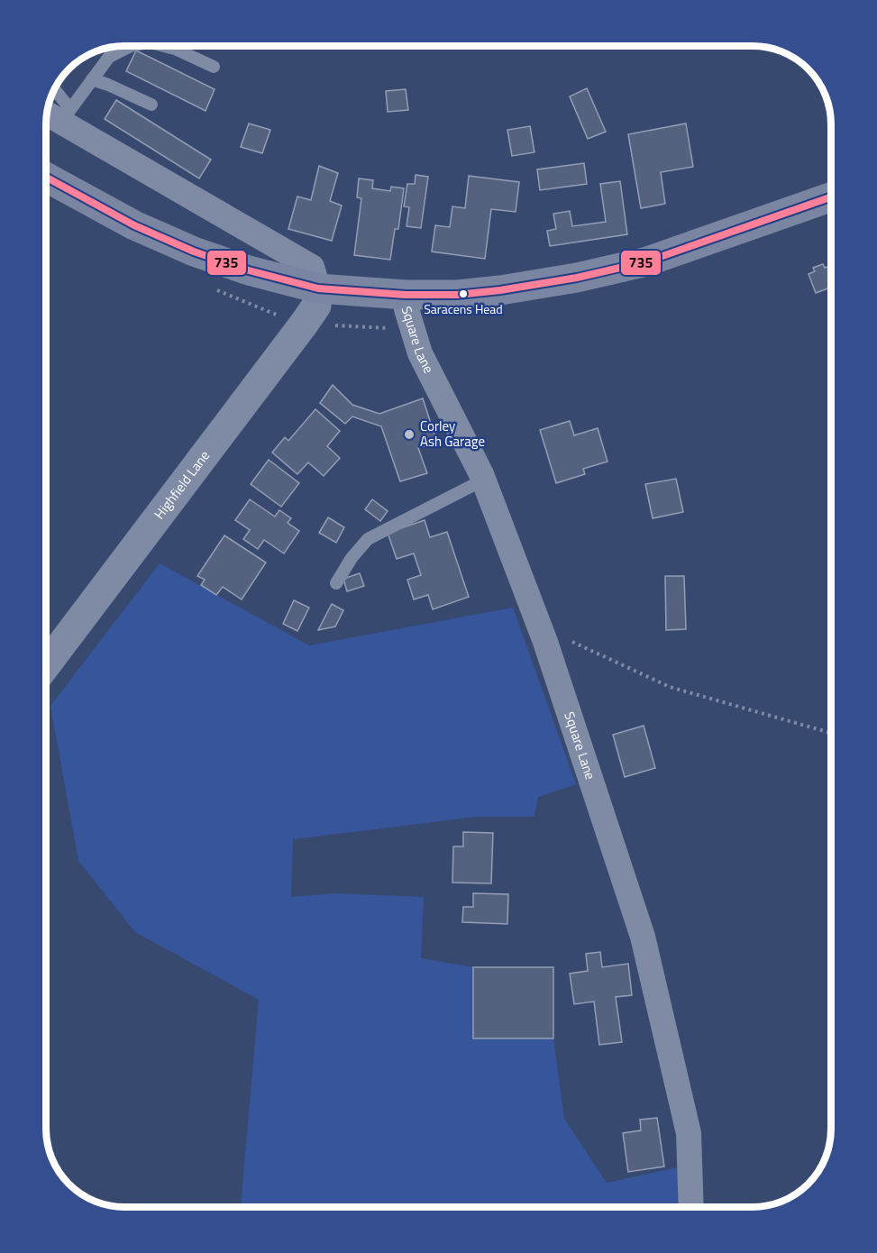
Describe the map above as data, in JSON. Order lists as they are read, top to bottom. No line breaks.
{"streets":{"street":["Square Lane","Highfield Lane"]},"places":["Saracens Head","Corley Ash Garage"],"lines":["transit line 735"]}
